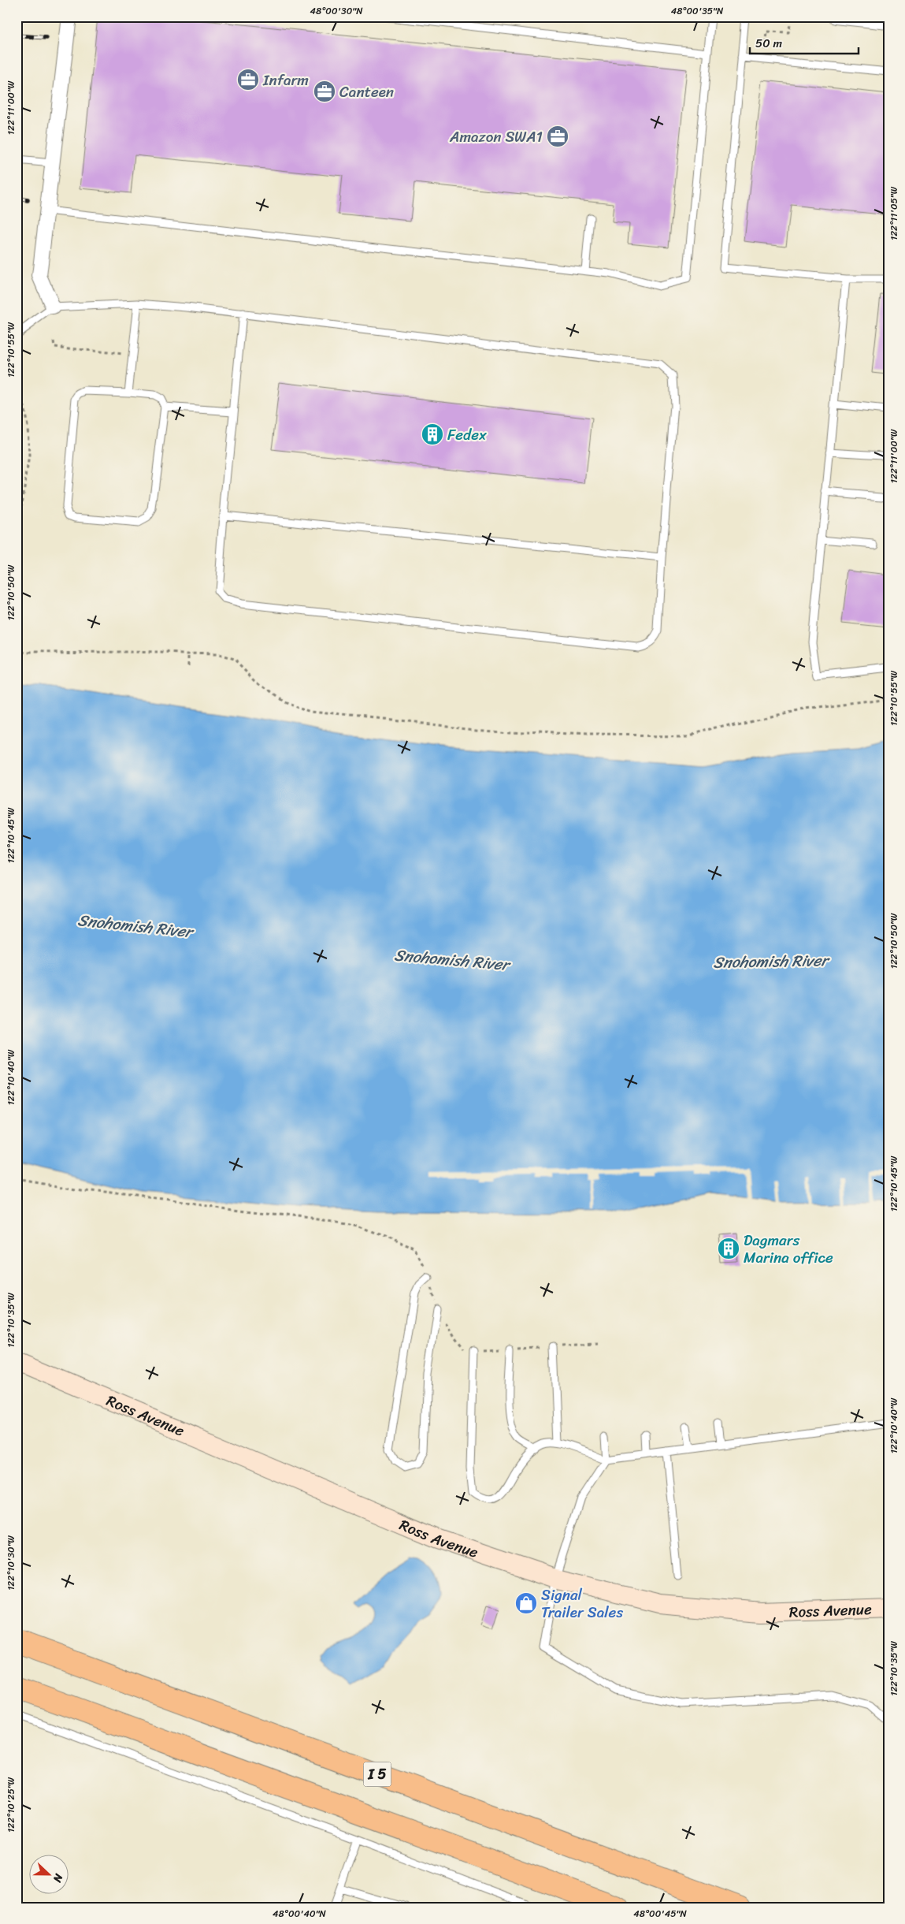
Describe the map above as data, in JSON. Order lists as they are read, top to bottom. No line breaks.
{"streets":{"highway":["I 5"],"street":["Ross Avenue"]},"water":["Snohomish River"],"places":{"office":["Infarm","Canteen","Amazon SWA1"],"building":["Fedex","Dagmars Marina office"],"shop":["Signal Trailer Sales"]},"scale_bar":"50 m","north":"right","coordinates":["48°00'30\"N","48°00'35\"N","122°11'00\"W","122°11'05\"W","122°10'55\"W","122°10'50\"W","122°10'45\"W","122°10'40\"W","122°10'35\"W","122°10'30\"W","122°10'25\"W","48°00'40\"N","48°00'45\"N"]}
